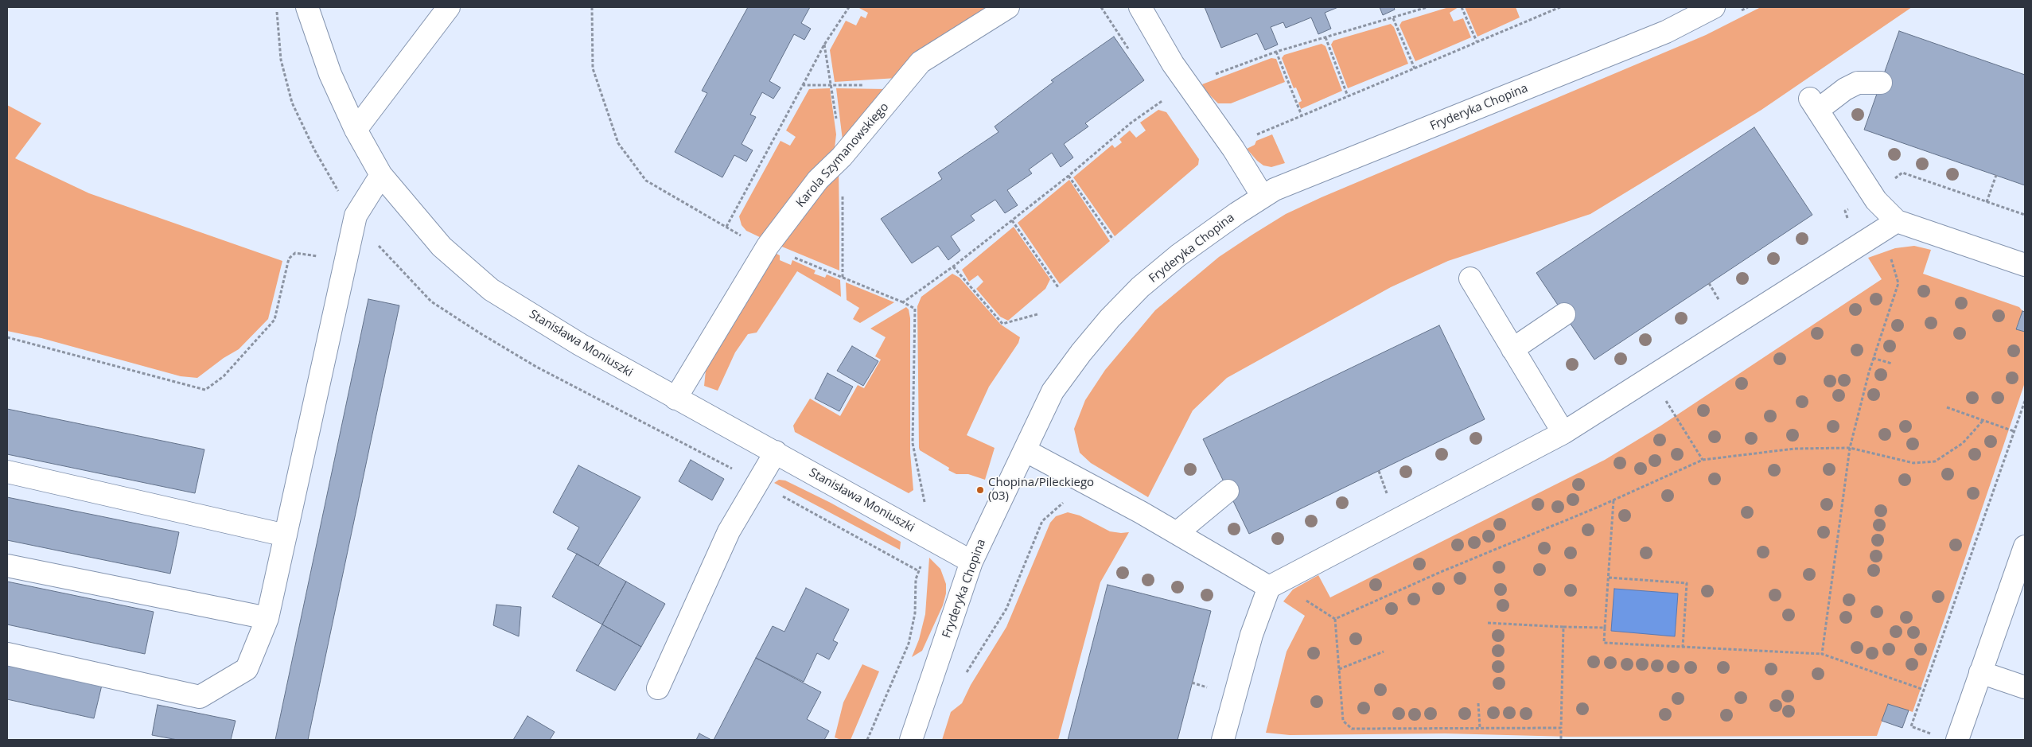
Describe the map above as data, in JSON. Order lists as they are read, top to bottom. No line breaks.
{"streets":{"street":["Fryderyka Chopina","Karola Szymanowskiego","Stanisława Moniuszki"]},"crossings":[["Fryderyka Chopina","Stanisława Moniuszki"],["Karola Szymanowskiego","Stanisława Moniuszki"]],"places":["Chopina/Pileckiego (03)"]}
